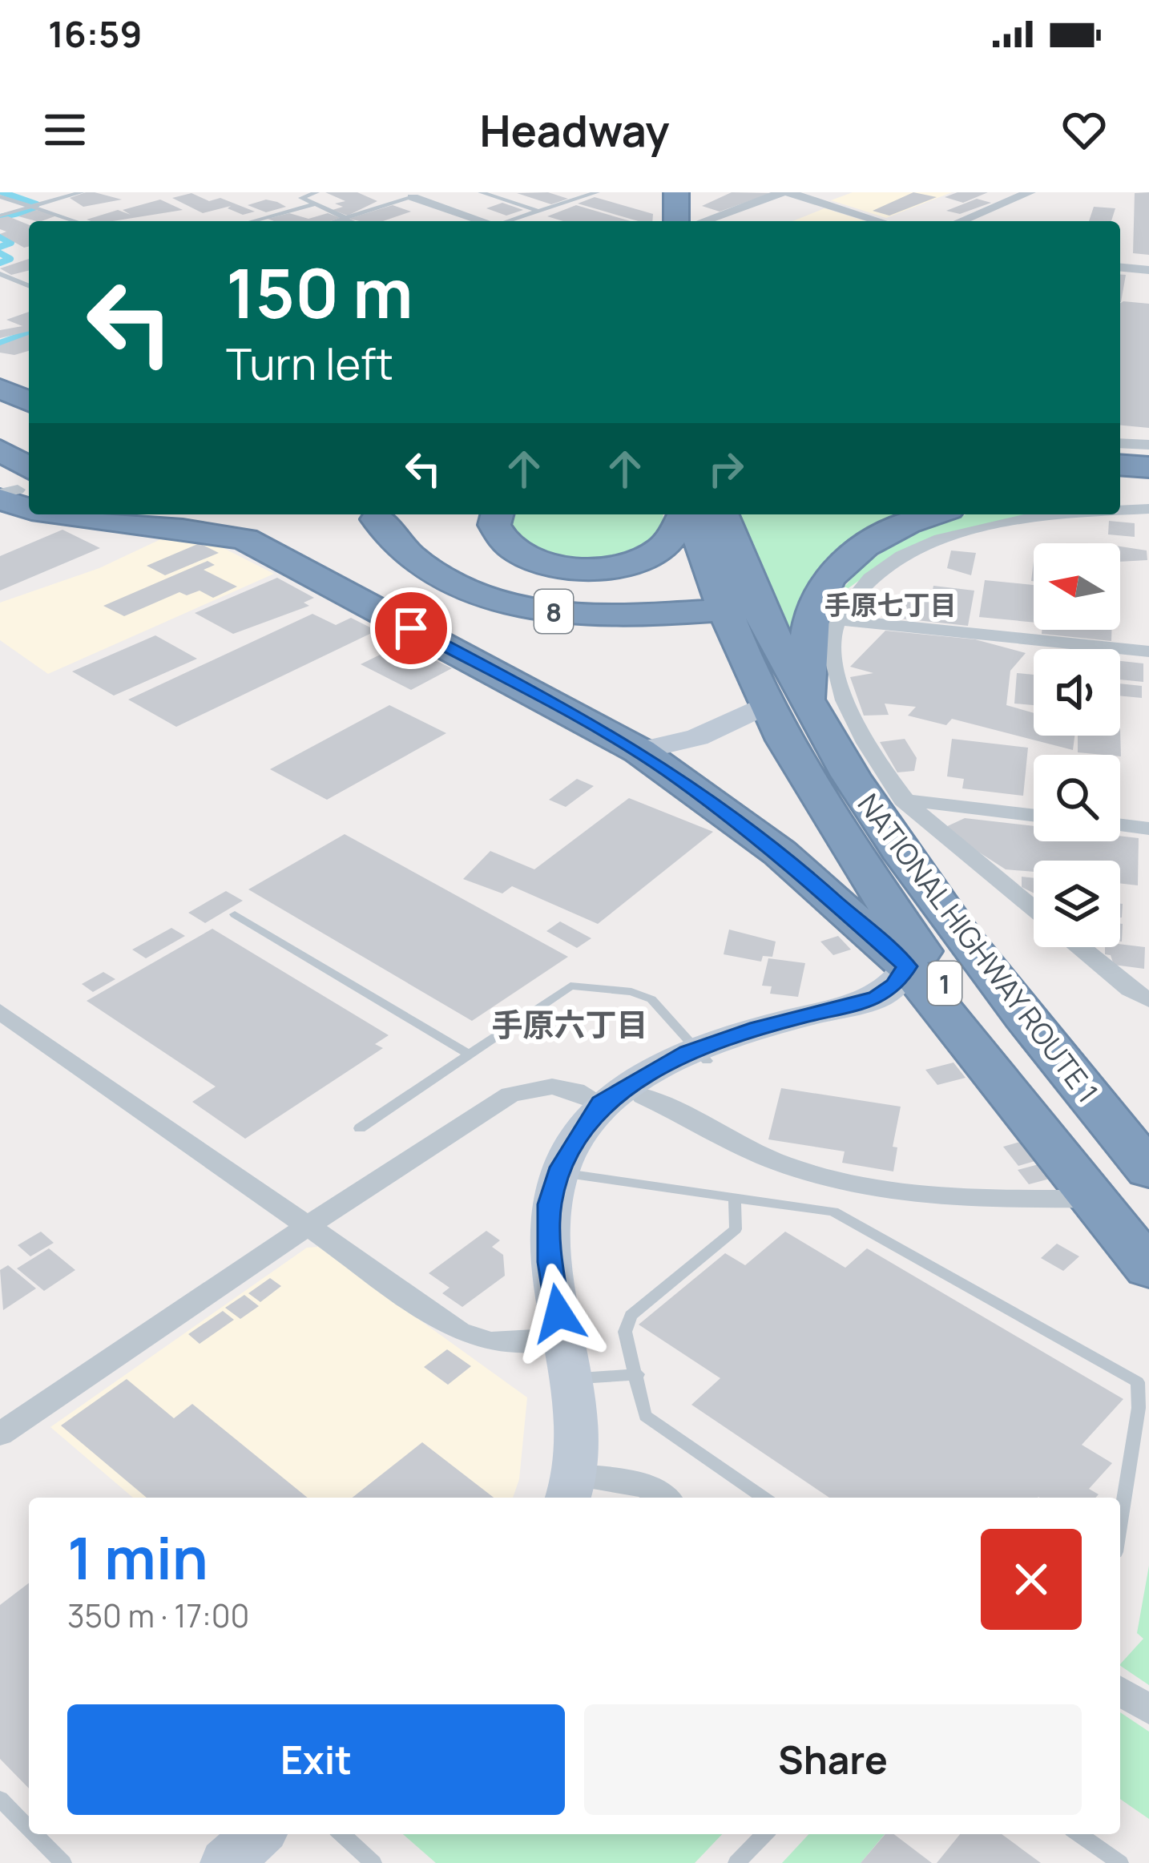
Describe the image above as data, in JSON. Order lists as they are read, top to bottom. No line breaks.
{"streets":{"highway":["8","NATIONAL HIGHWAY ROUTE 1","1"]},"crossings":[["8","NATIONAL HIGHWAY ROUTE 1"]],"districts":["手原七丁目","手原六丁目"],"north":"left","page":{"status":"16:59","header":"Headway","turn":["150 m","Turn left"],"heading":["1 min","350 m · 17:00"],"buttons":["Exit","Share"]}}
